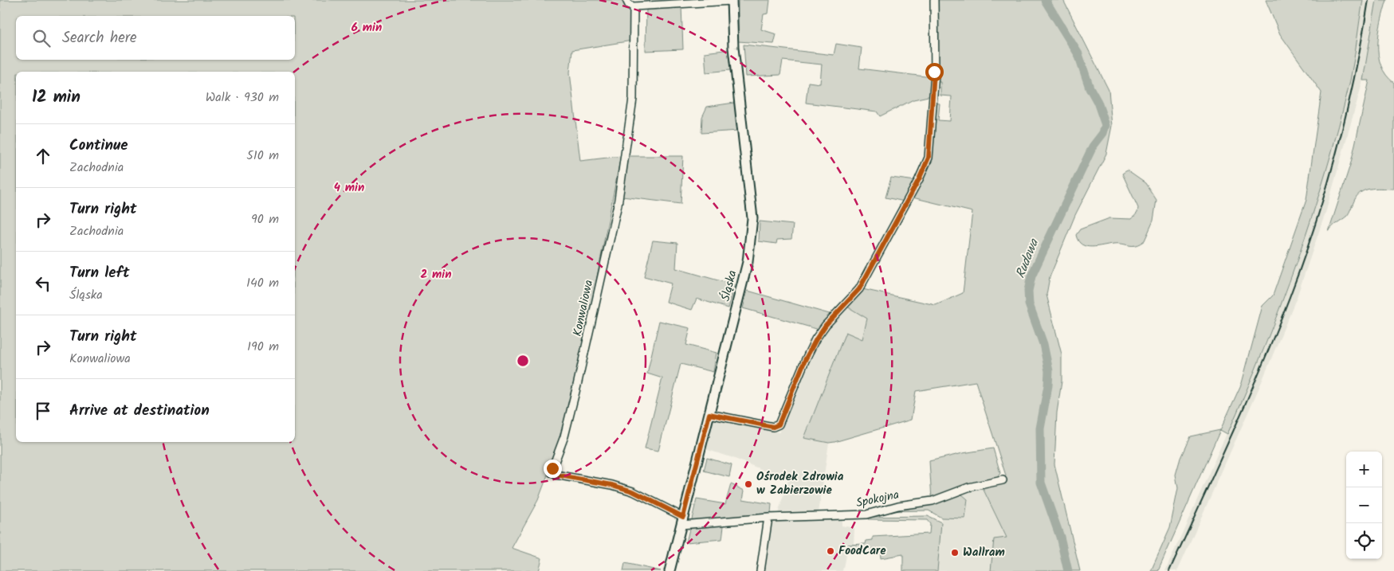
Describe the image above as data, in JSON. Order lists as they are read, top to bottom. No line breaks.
{"streets":{"main road":["Śląska"],"street":["Konwaliowa","Spokojna"]},"crossings":[["Śląska","Konwaliowa"],["Śląska","Spokojna"],["Konwaliowa","Spokojna"]],"water":["Rudawa"],"places":["Ośrodek Zdrowia w Zabierzowie","FoodCare","Wallram"],"page":{"search":"Search here","heading":["12 min","Walk · 930 m"],"list":[["Continue","Zachodnia","510 m"],["Turn right","Zachodnia","90 m"],["Turn left","Śląska","140 m"],["Turn right","Konwaliowa","190 m"],"Arrive at destination"],"map_buttons":["+","−"]},"rings":["6 min","4 min","2 min"]}
